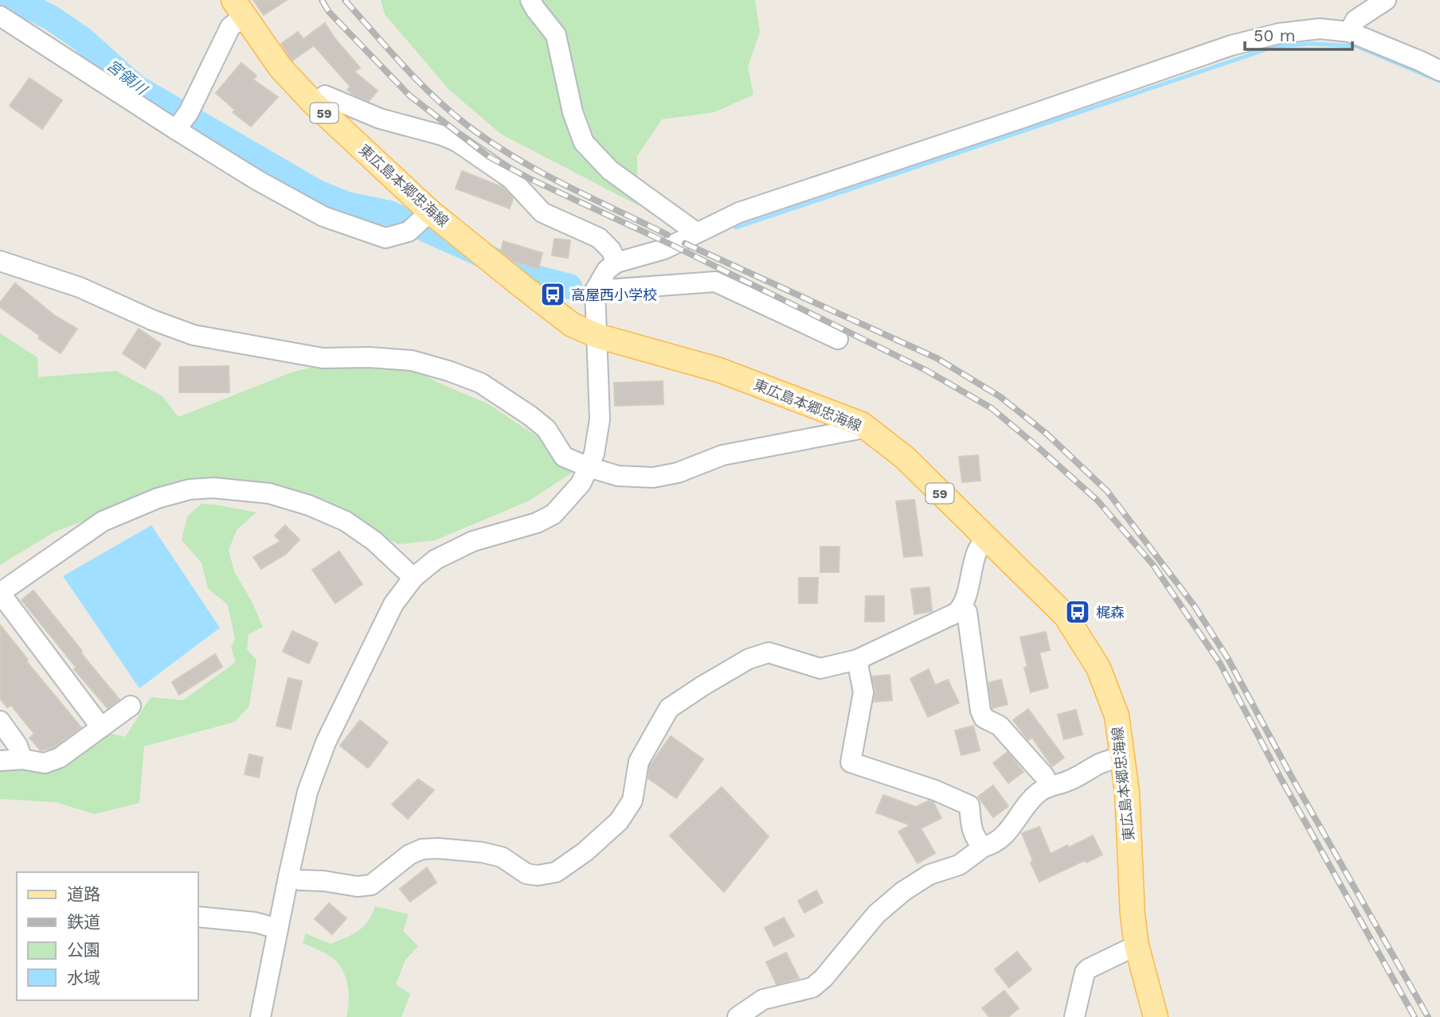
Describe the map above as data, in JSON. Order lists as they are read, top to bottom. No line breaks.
{"streets":{"main road":["59","東広島本郷忠海線"]},"water":["宮領川"],"places":{"bus stop":["高屋西小学校","梶森"]},"legend":["道路","鉄道","公園","水域"],"scale_bar":"50 m"}
